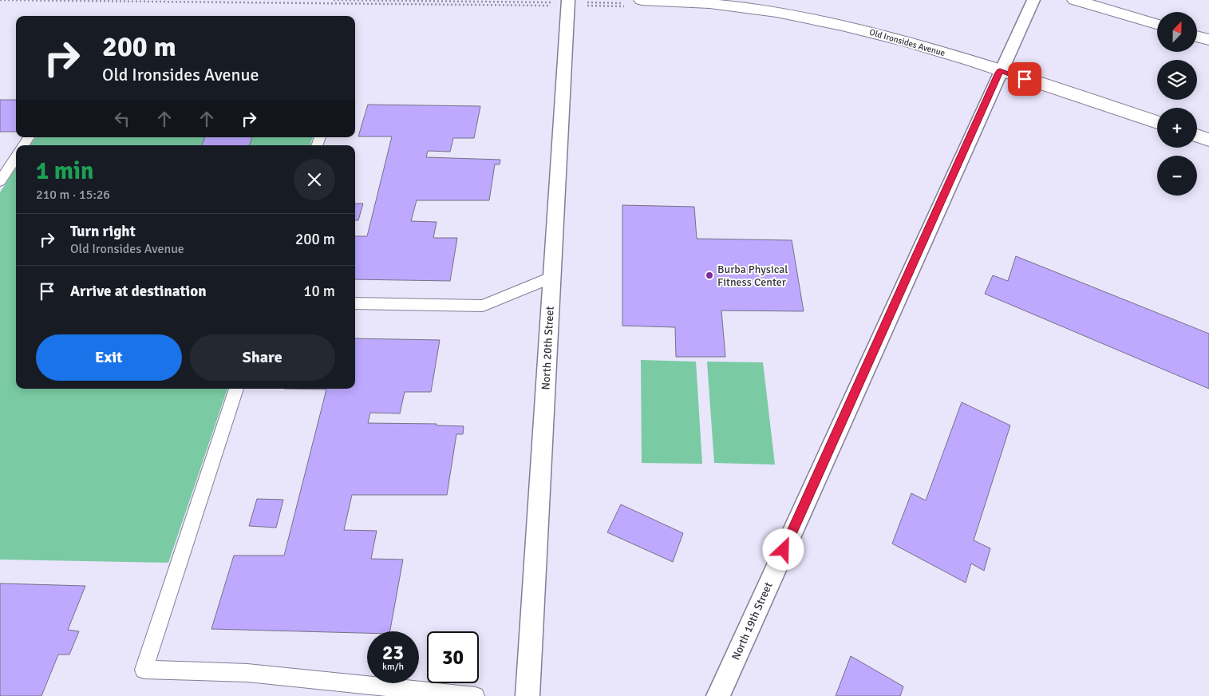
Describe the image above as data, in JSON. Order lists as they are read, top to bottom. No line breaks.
{"streets":{"street":["Old Ironsides Avenue","North 20th Street","North 19th Street"]},"crossings":[["Old Ironsides Avenue","North 19th Street"]],"places":["Burba Physical Fitness Center"],"north":"top","page":{"map_buttons":["+","−"],"turn":["200 m","Old Ironsides Avenue"],"heading":["1 min","210 m · 15:26"],"list":[{"name":"Turn right","note":"Old Ironsides Avenue","value":"200 m"},{"name":"Arrive at destination","value":"10 m"}],"buttons":["Exit","Share"],"speed":"23 km/h","limit":"30"}}
